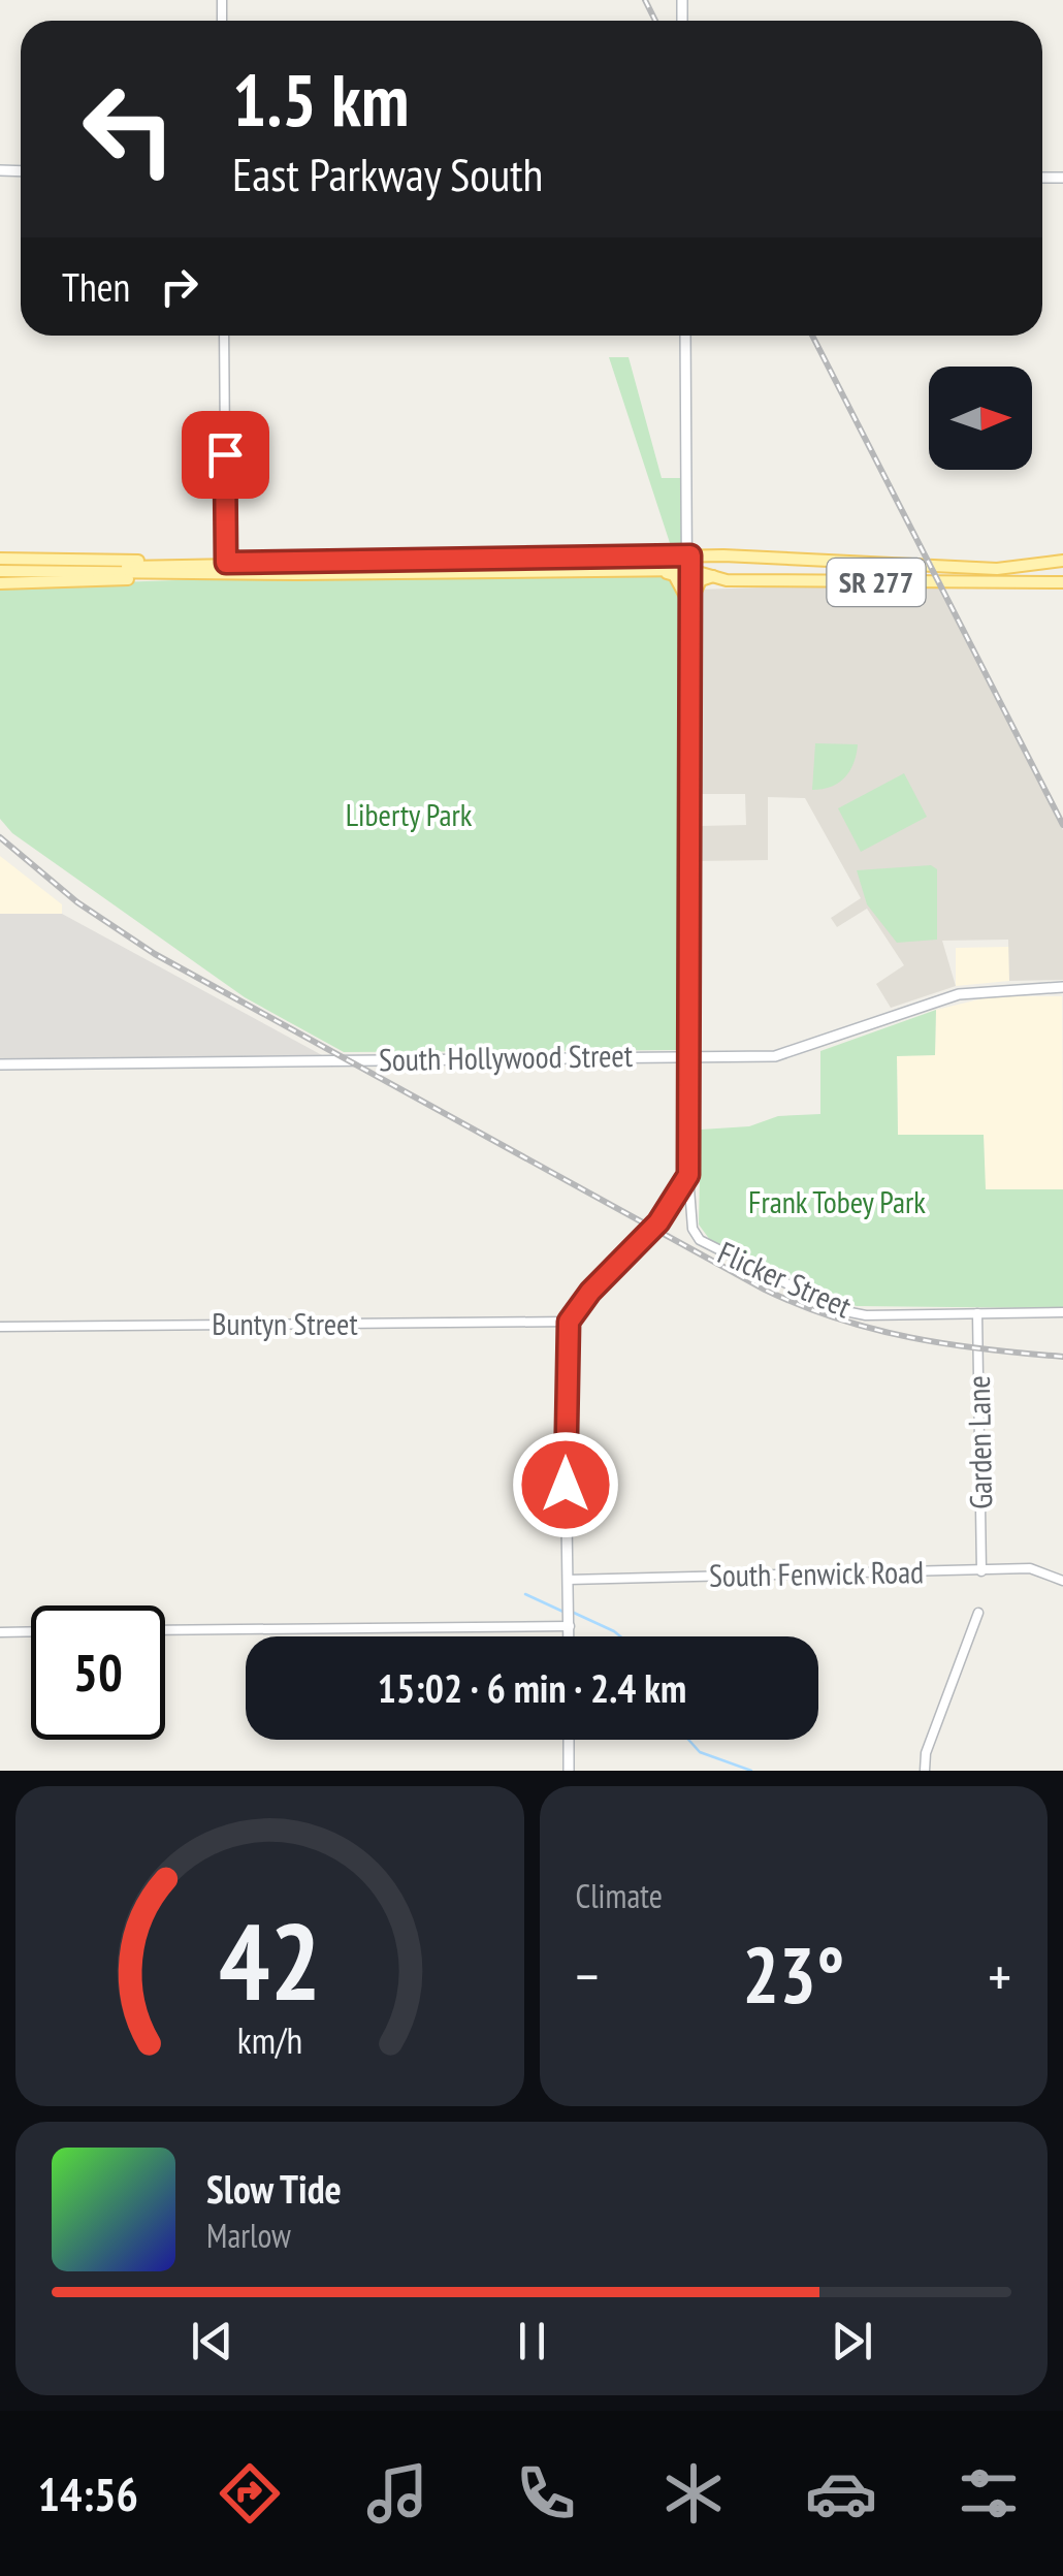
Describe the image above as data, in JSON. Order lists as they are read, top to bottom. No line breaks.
{"streets":{"main road":["SR 277","South Hollywood Street"],"street":["Flicker Street","Buntyn Street","Garden Lane","South Fenwick Road"]},"crossings":[["Flicker Street","Garden Lane"],["Garden Lane","South Fenwick Road"]],"parks":["Liberty Park","Frank Tobey Park"],"north":"right","page":{"turn":["1.5 km","East Parkway South"],"then":"Then","limit":"50","trip":"15:02 · 6 min · 2.4 km","tile":"Climate","heat":["−","23°","+"],"song":["Slow Tide","Marlow"],"tabs":"14:56","gauge":["42","km/h"]}}
